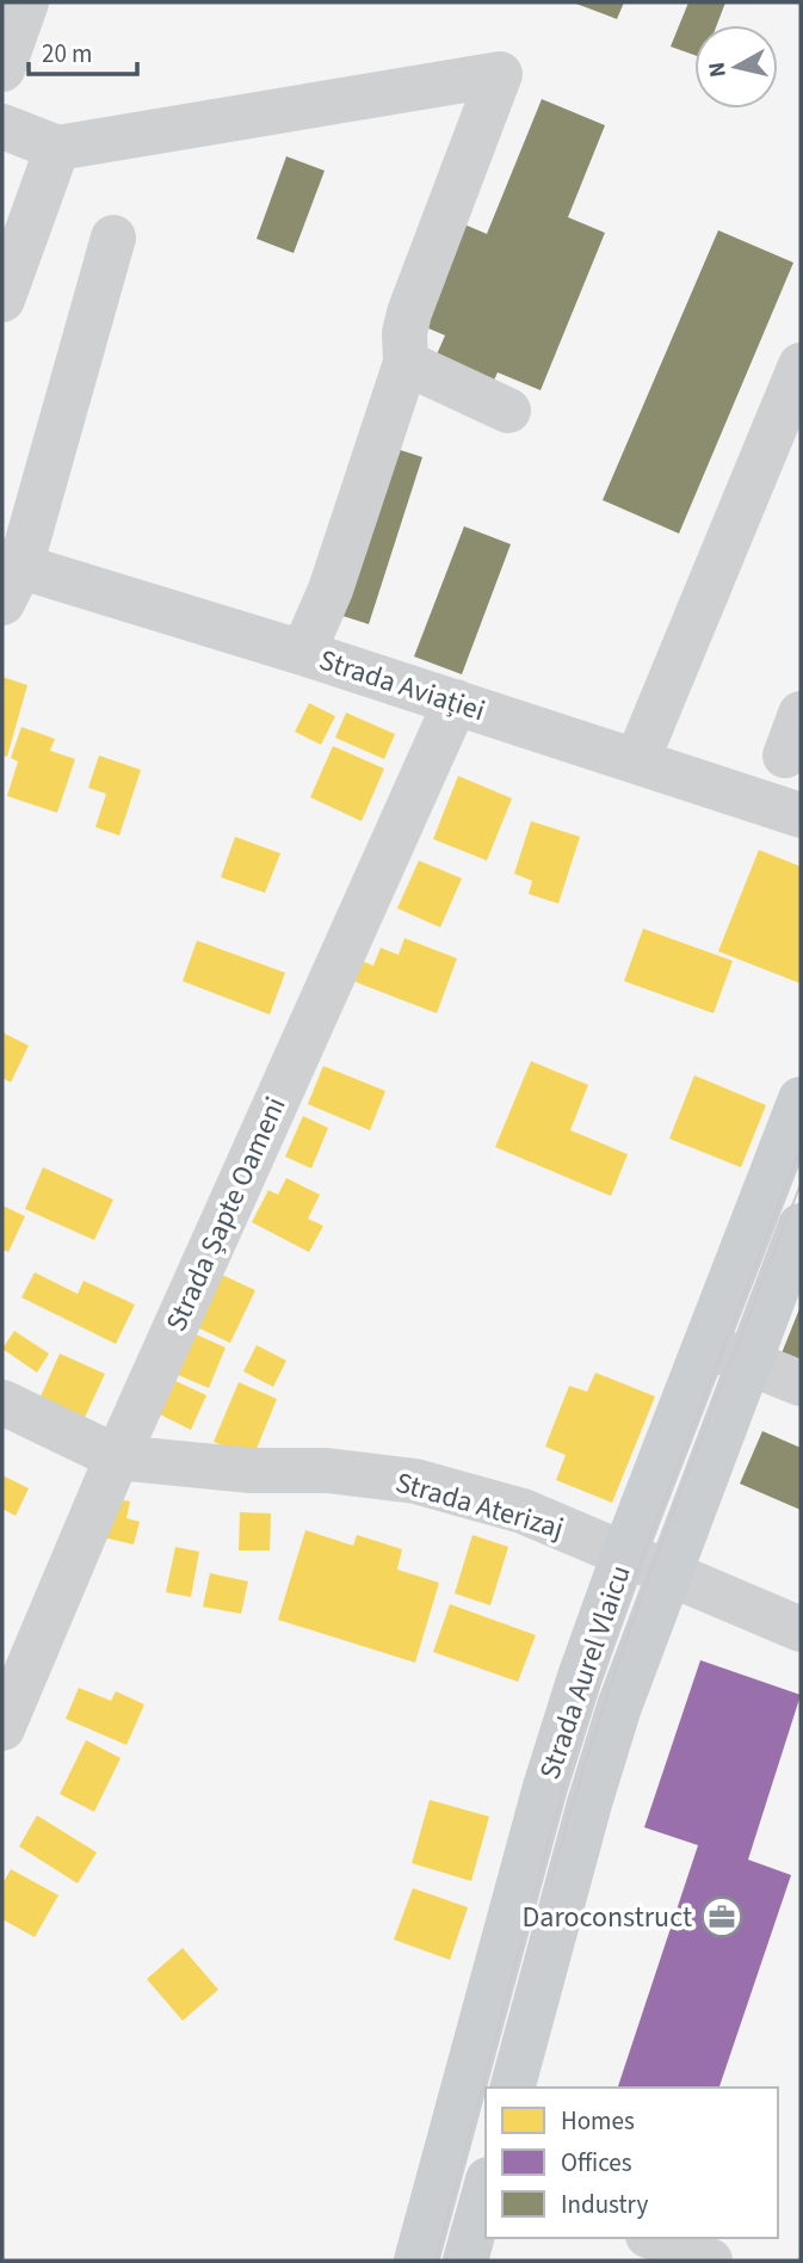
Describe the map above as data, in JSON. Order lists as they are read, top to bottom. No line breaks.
{"streets":{"main road":["Strada Aurel Vlaicu"],"street":["Strada Aviației","Strada Șapte Oameni","Strada Aterizaj"]},"crossings":[["Strada Aviației","Strada Șapte Oameni"],["Strada Șapte Oameni","Strada Aterizaj"],["Strada Aterizaj","Strada Aurel Vlaicu"]],"places":{"office":["Daroconstruct"]},"legend":["Homes","Offices","Industry"],"scale_bar":"20 m","north":"left"}
